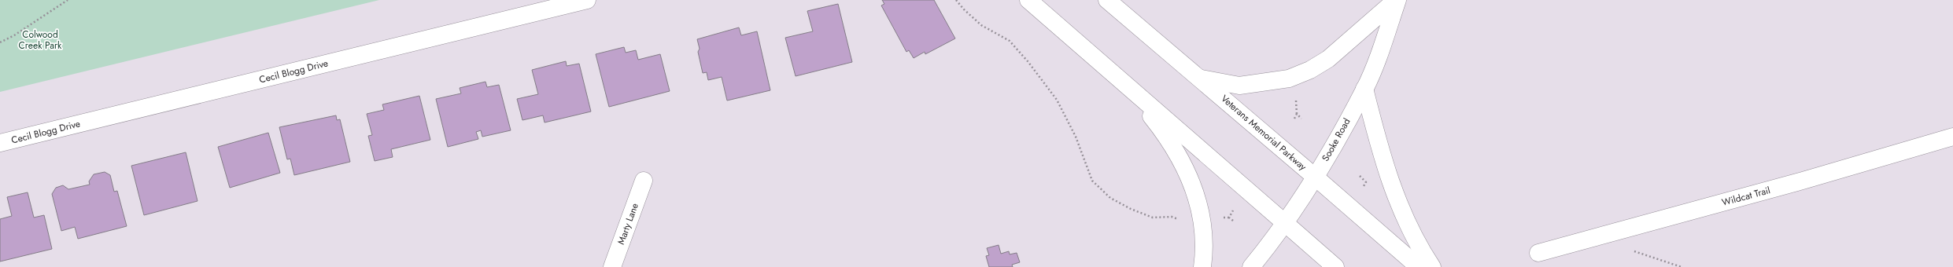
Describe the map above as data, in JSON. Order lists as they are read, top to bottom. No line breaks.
{"streets":{"main road":["Cecil Blogg Drive","Veterans Memorial Parkway","Sooke Road","Wildcat Trail","Marty Lane"]},"crossings":[["Veterans Memorial Parkway","Sooke Road"]],"parks":["Colwood Creek Park"]}
